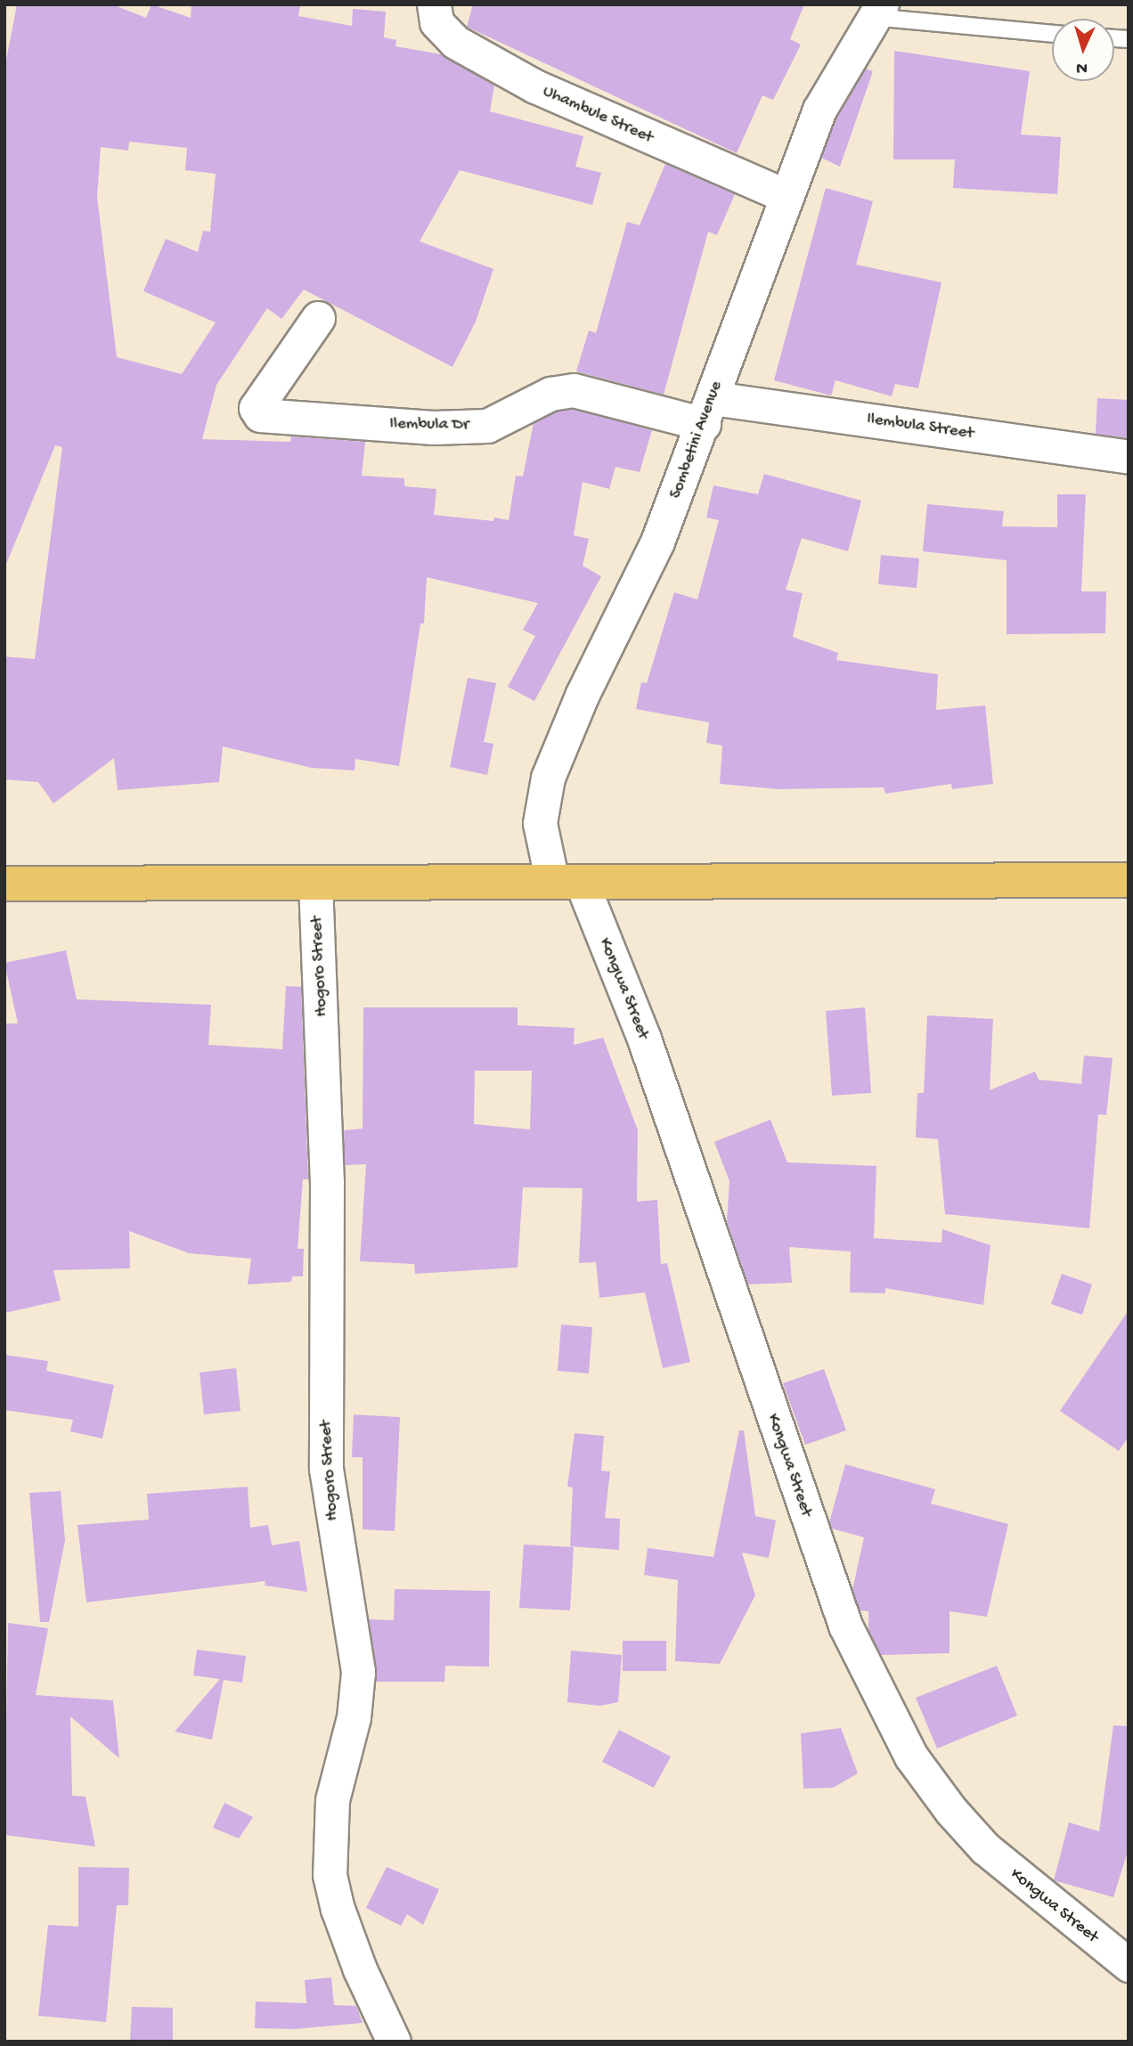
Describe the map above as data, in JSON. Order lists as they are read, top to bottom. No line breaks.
{"streets":{"street":["Uhambule Street","Ilembula Dr","Ilembula Street","Sombetini Avenue","Hogoro Street","Kongwa Street"]},"crossings":[["Uhambule Street","Sombetini Avenue"],["Ilembula Dr","Ilembula Street"],["Ilembula Dr","Sombetini Avenue"],["Ilembula Street","Sombetini Avenue"],["Sombetini Avenue","Kongwa Street"]],"north":"bottom"}
